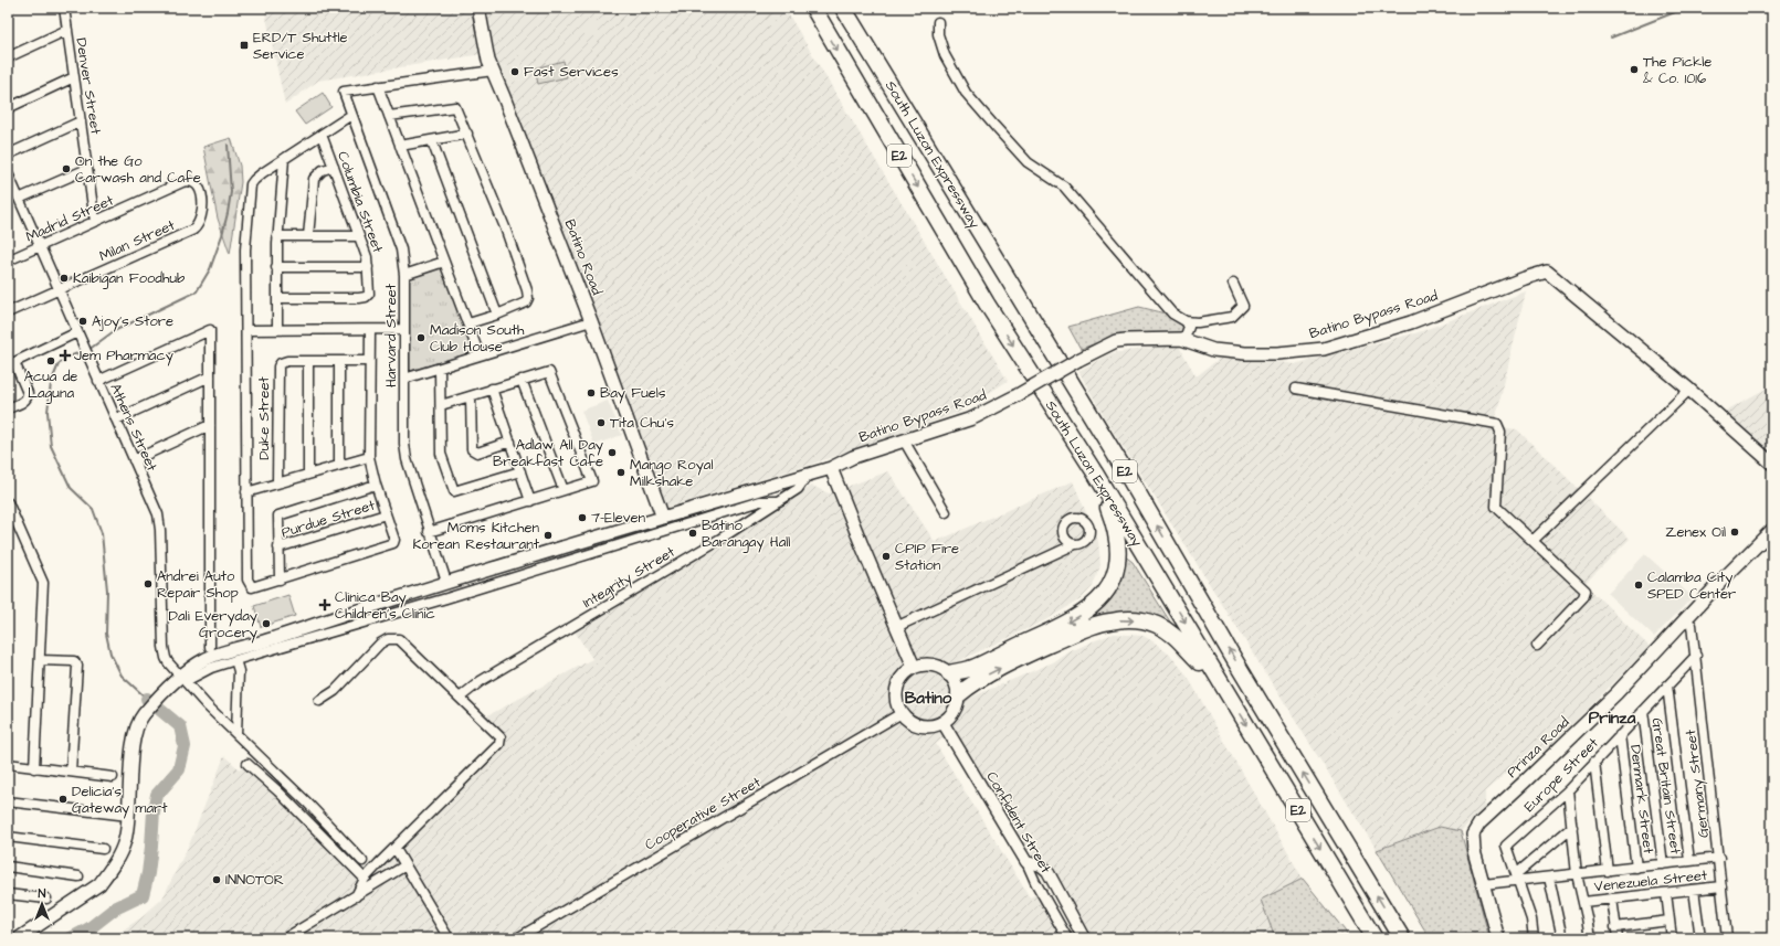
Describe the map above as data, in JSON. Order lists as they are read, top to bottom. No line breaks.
{"streets":{"highway":["South Luzon Expressway","E2"],"main road":["Batino Road","Batino Bypass Road","Prinza Road"],"street":["Denver Street","Columbia Street","Madrid Street","Milan Street","Harvard Street","Duke Street","Athens Street","Purdue Street","Integrity Street","Europe Street","Germany Street","Great Britain Street","Denmark Street","Cooperative Street","Confident Street","Venezuela Street"]},"crossings":[["Denver Street","Madrid Street"],["Madrid Street","Milan Street"],["Madrid Street","Athens Street"],["Milan Street","Athens Street"],["Batino Road","Batino Bypass Road"],["Batino Bypass Road","Harvard Street"],["Batino Bypass Road","Athens Street"],["Batino Bypass Road","Integrity Street"],["Europe Street","Germany Street"],["Europe Street","Great Britain Street"],["Europe Street","Denmark Street"],["Germany Street","Venezuela Street"],["Cooperative Street","Confident Street"]],"districts":["Batino","Prinza"],"places":{"transit":["ERD/T Shuttle Service"],"other":["The Pickle & Co. 1016","Fast Services","On the Go Carwash and Cafe","Kaibigan Foodhub","Ajoy's Store","Madison South Club House","Acua de Laguna","Bay Fuels","Tita Chu's","Adlaw All Day Breakfast Cafe","Mango Royal Milkshake","7-Eleven","Zenex Oil","Batino Barangay Hall","Moms Kitchen Korean Restaurant","CPIP Fire Station","Andrei Auto Repair Shop","Calamba City SPED Center","Dali Everyday Grocery","Delicia's Gateway mart","INNOTOR"],"health":["Jem Pharmacy","Clinica Bay Children's Clinic"]},"north":"top"}
